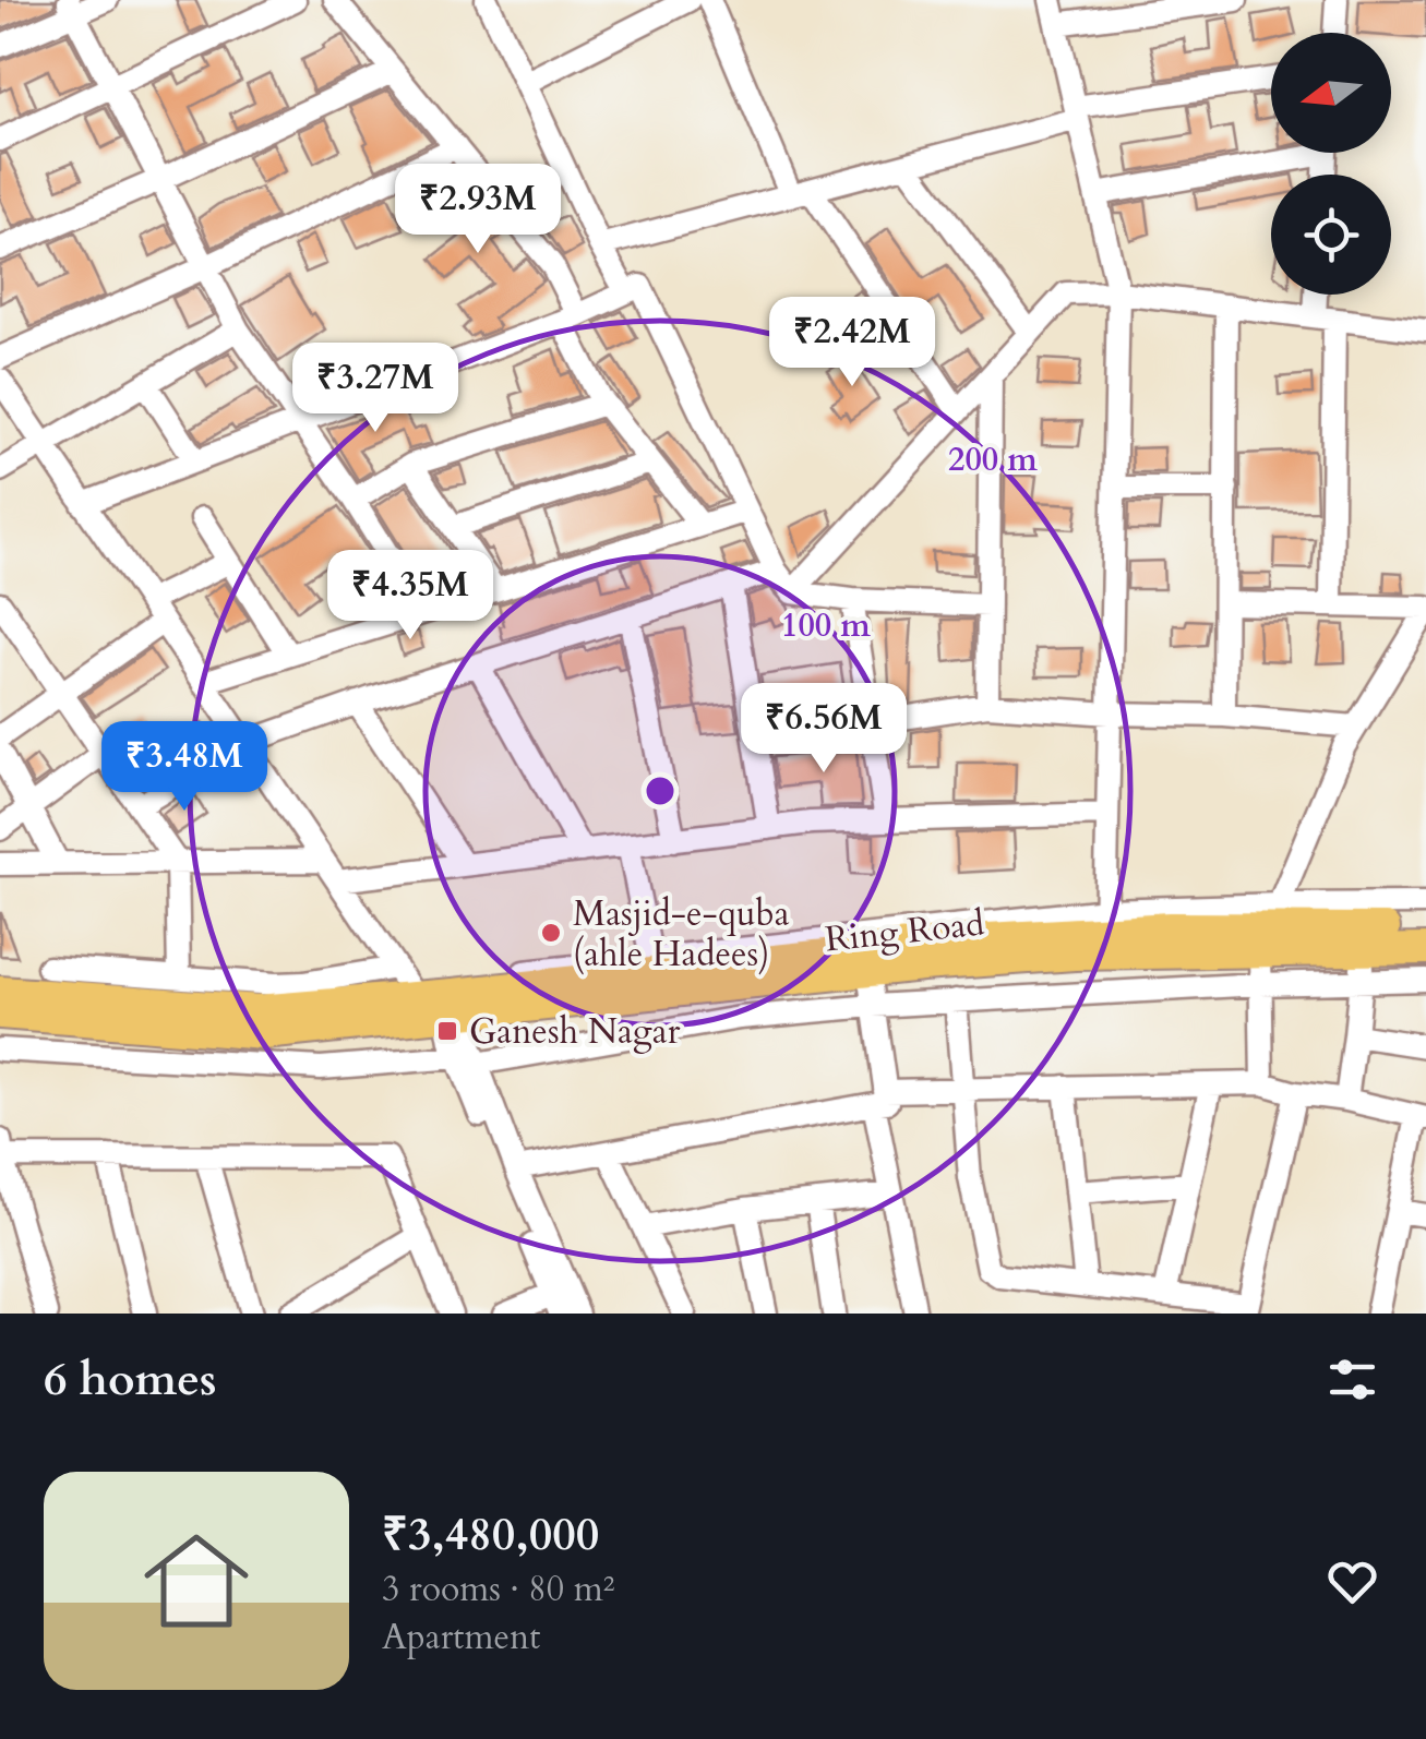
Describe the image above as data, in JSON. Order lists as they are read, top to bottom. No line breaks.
{"streets":{"highway":["Ring Road"]},"places":{"other":["Masjid-e-quba (ahle Hadees)"],"transit":["Ganesh Nagar"]},"north":"left","page":{"price":["₹2.93M","₹2.42M","₹3.27M","₹4.35M","₹6.56M","₹3.48M"],"heading":"6 homes","list":[{"name":"₹3,480,000","note":"3 rooms · 80 m² · Apartment"}]},"rings":["200 m","100 m"]}
